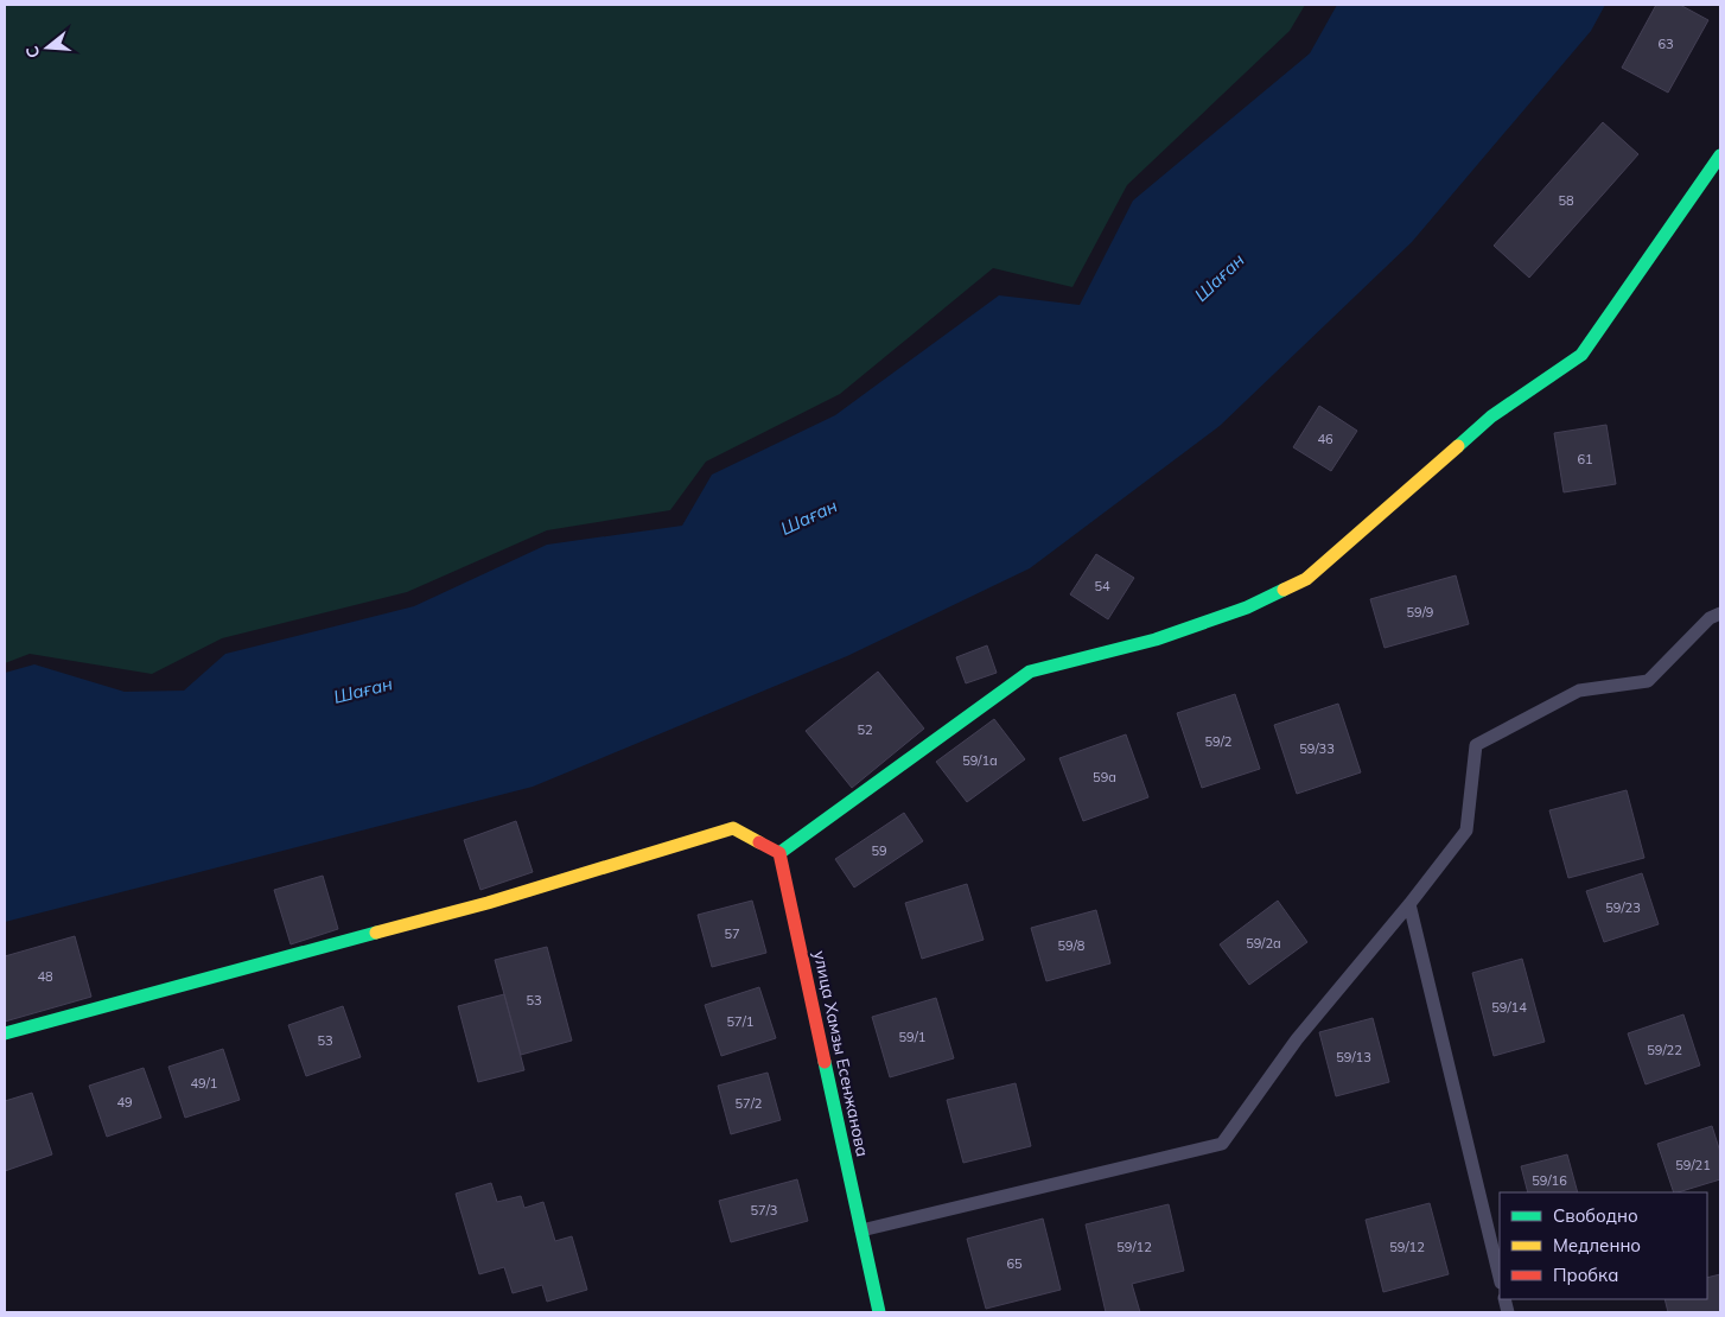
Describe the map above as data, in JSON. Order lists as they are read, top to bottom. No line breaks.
{"streets":{"street":["улица Хамзы Есенжанова"]},"water":["Шаған"],"house_numbers":["63","58","46","61","54","59/9","52","59/2","59/33","59/1а","59а","59","59/23","57","59/2а","59/8","48","53","59/14","57/1","59/1","53","59/22","59/13","49/1","49","57/2","59/21","59/16","57/3","59/12","59/12","65"],"legend":["Свободно","Медленно","Пробка"],"north":"left"}
